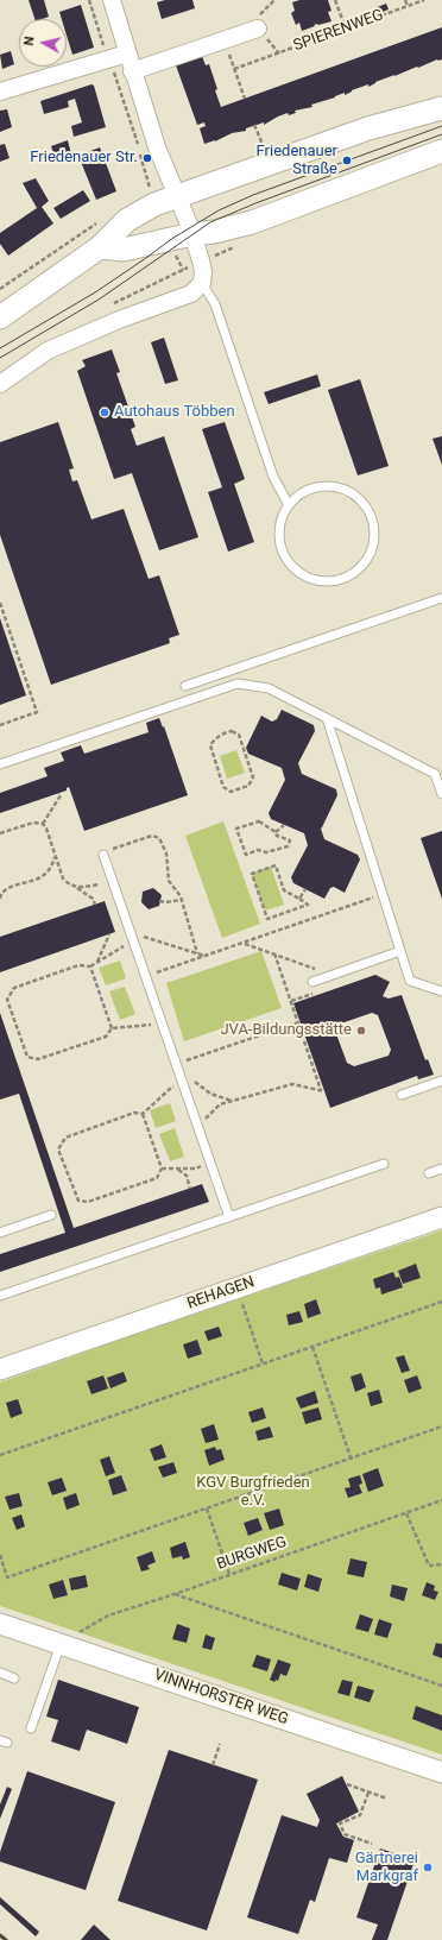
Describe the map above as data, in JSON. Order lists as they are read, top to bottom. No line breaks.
{"streets":{"street":["REHAGEN","VINNHORSTER WEG"],"path":["SPIERENWEG","BURGWEG"]},"crossings":[["BURGWEG","VINNHORSTER WEG"]],"parks":["KGV Burgfrieden e.V."],"places":["Friedenauer Str.","Friedenauer Straße","Autohaus Többen","JVA-Bildungsstätte","Gärtnerei Markgraf"],"north":"left"}
